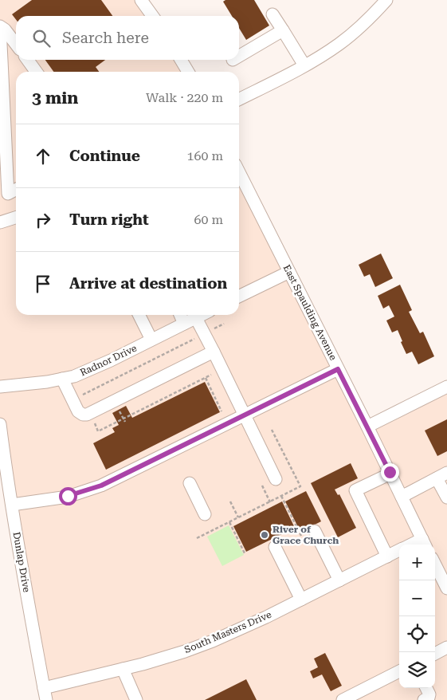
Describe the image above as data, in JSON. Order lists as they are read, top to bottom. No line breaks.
{"streets":{"street":["East Spaulding Avenue","Radnor Drive","Dunlap Drive","South Masters Drive"]},"crossings":[["Dunlap Drive","South Masters Drive"]],"places":["River of Grace Church"],"page":{"search":"Search here","heading":["3 min","Walk · 220 m"],"list":[["Continue","160 m"],["Turn right","60 m"],"Arrive at destination"],"map_buttons":["+","−"]}}
